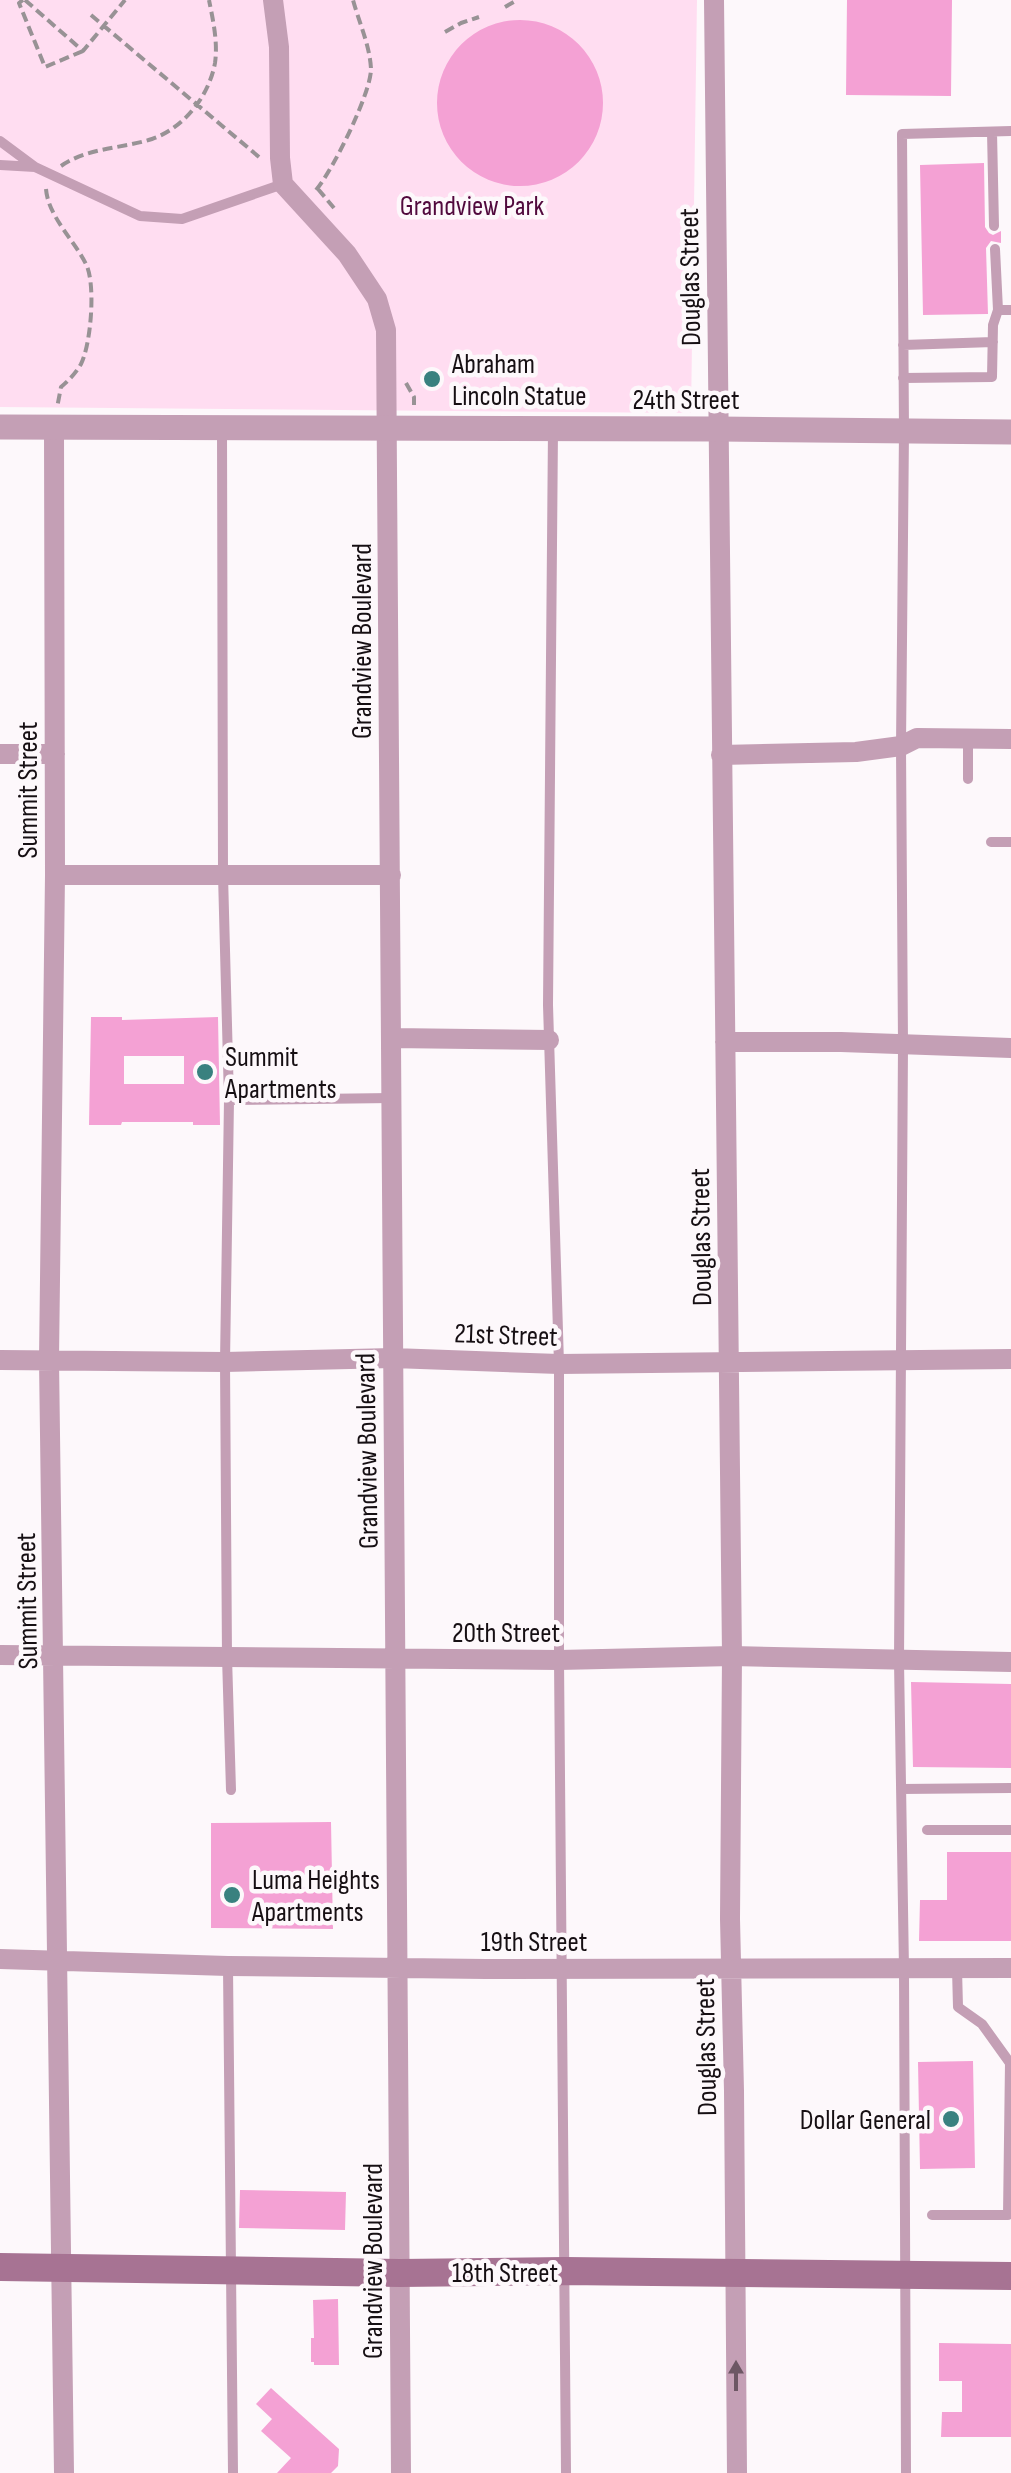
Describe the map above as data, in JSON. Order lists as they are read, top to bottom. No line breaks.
{"streets":{"main road":["18th Street"],"street":["Douglas Street","24th Street","Grandview Boulevard","Summit Street","21st Street","20th Street","19th Street"]},"crossings":[["Douglas Street","24th Street"],["Douglas Street","21st Street"],["Douglas Street","20th Street"],["Douglas Street","19th Street"],["Douglas Street","18th Street"],["24th Street","Grandview Boulevard"],["24th Street","Summit Street"],["Grandview Boulevard","21st Street"],["Grandview Boulevard","20th Street"],["Grandview Boulevard","19th Street"],["Grandview Boulevard","18th Street"],["Summit Street","21st Street"],["Summit Street","20th Street"],["Summit Street","19th Street"],["Summit Street","18th Street"]],"parks":["Grandview Park"],"places":["Abraham Lincoln Statue","Summit Apartments","Luma Heights Apartments","Dollar General"]}
